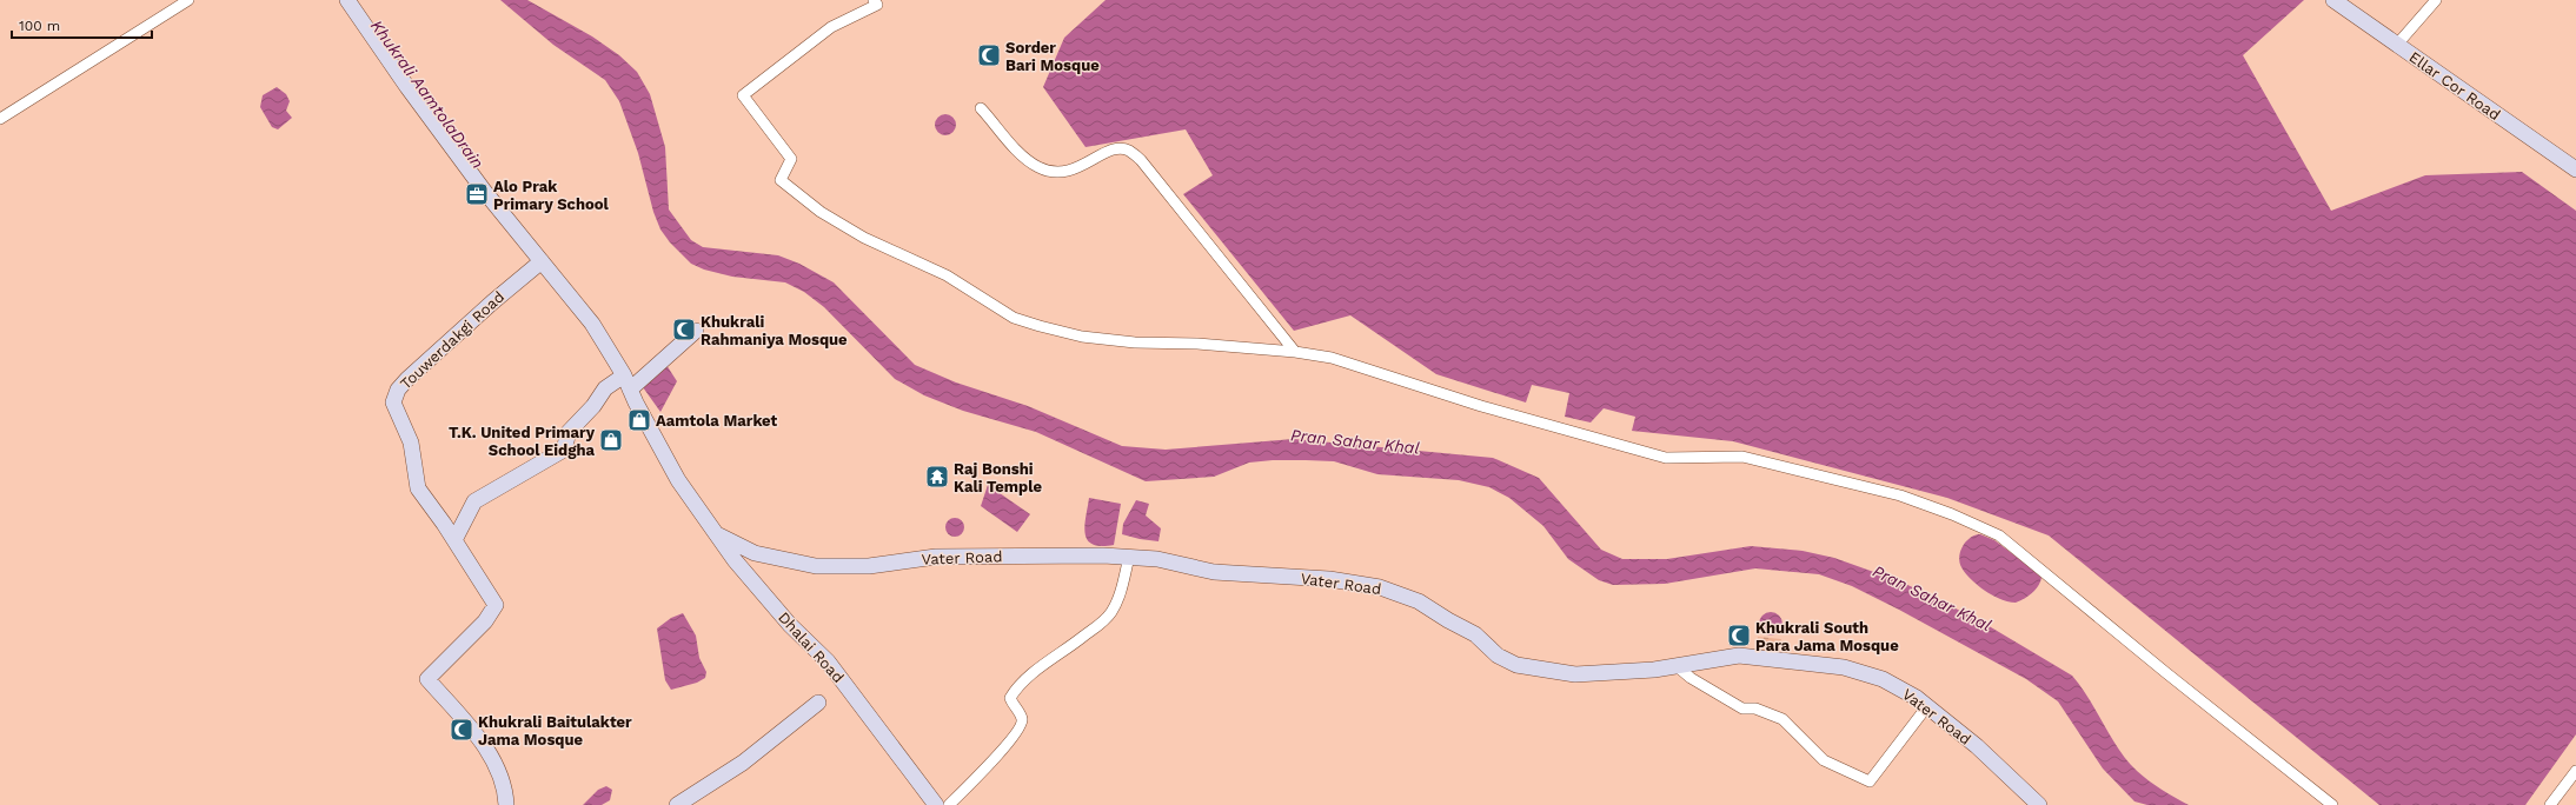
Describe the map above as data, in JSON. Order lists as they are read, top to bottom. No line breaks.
{"streets":{"street":["Ellar Cor Road","Touwerdakgi Road","Vater Road","Dhalai Road"]},"crossings":[["Touwerdakgi Road","Dhalai Road"],["Vater Road","Dhalai Road"]],"water":["Khukrali AamtolaDrain","Pran Sahar Khal"],"places":{"mosque":["Sorder Bari Mosque","Khukrali Rahmaniya Mosque","Khukrali South Para Jama Mosque","Khukrali Baitulakter Jama Mosque"],"office":["Alo Prak Primary School"],"shop":["Aamtola Market","T.K. United Primary School Eidgha"],"temple":["Raj Bonshi Kali Temple"]},"scale_bar":"100 m"}
